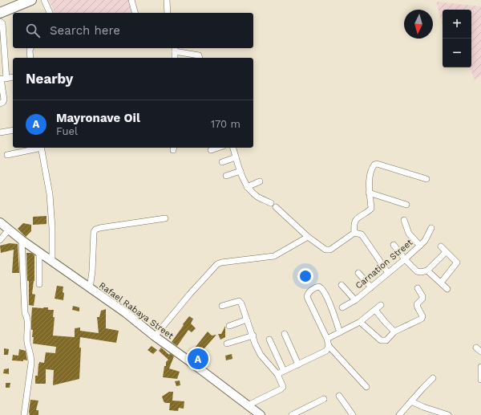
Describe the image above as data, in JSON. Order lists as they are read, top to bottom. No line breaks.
{"streets":{"main road":["Rafael Rabaya Street"],"street":["Carnation Street"]},"north":"bottom","page":{"map_buttons":["+","−"],"search":"Search here","heading":"Nearby","list":[{"mark":"A","name":"Mayronave Oil","note":"Fuel","value":"170 m"}],"pins":"A"}}
